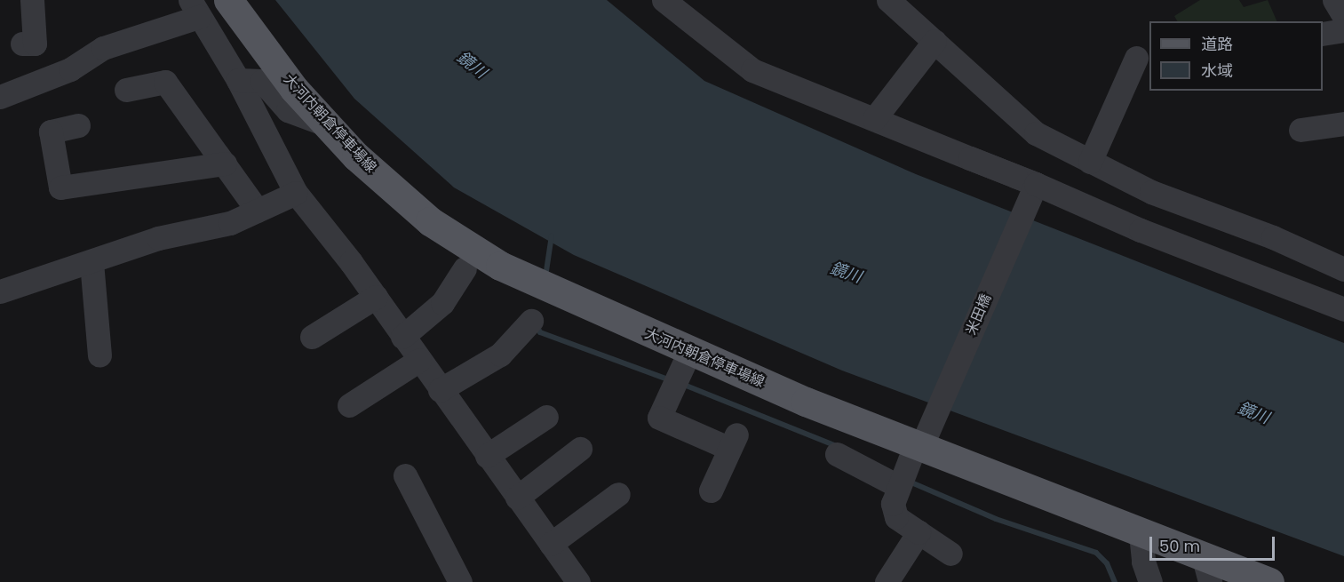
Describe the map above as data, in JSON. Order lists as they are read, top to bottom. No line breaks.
{"streets":{"main road":["大河内朝倉停車場線"],"street":["米田橋"]},"crossings":[["大河内朝倉停車場線","米田橋"]],"water":["鏡川"],"legend":["道路","水域"],"scale_bar":"50 m"}
